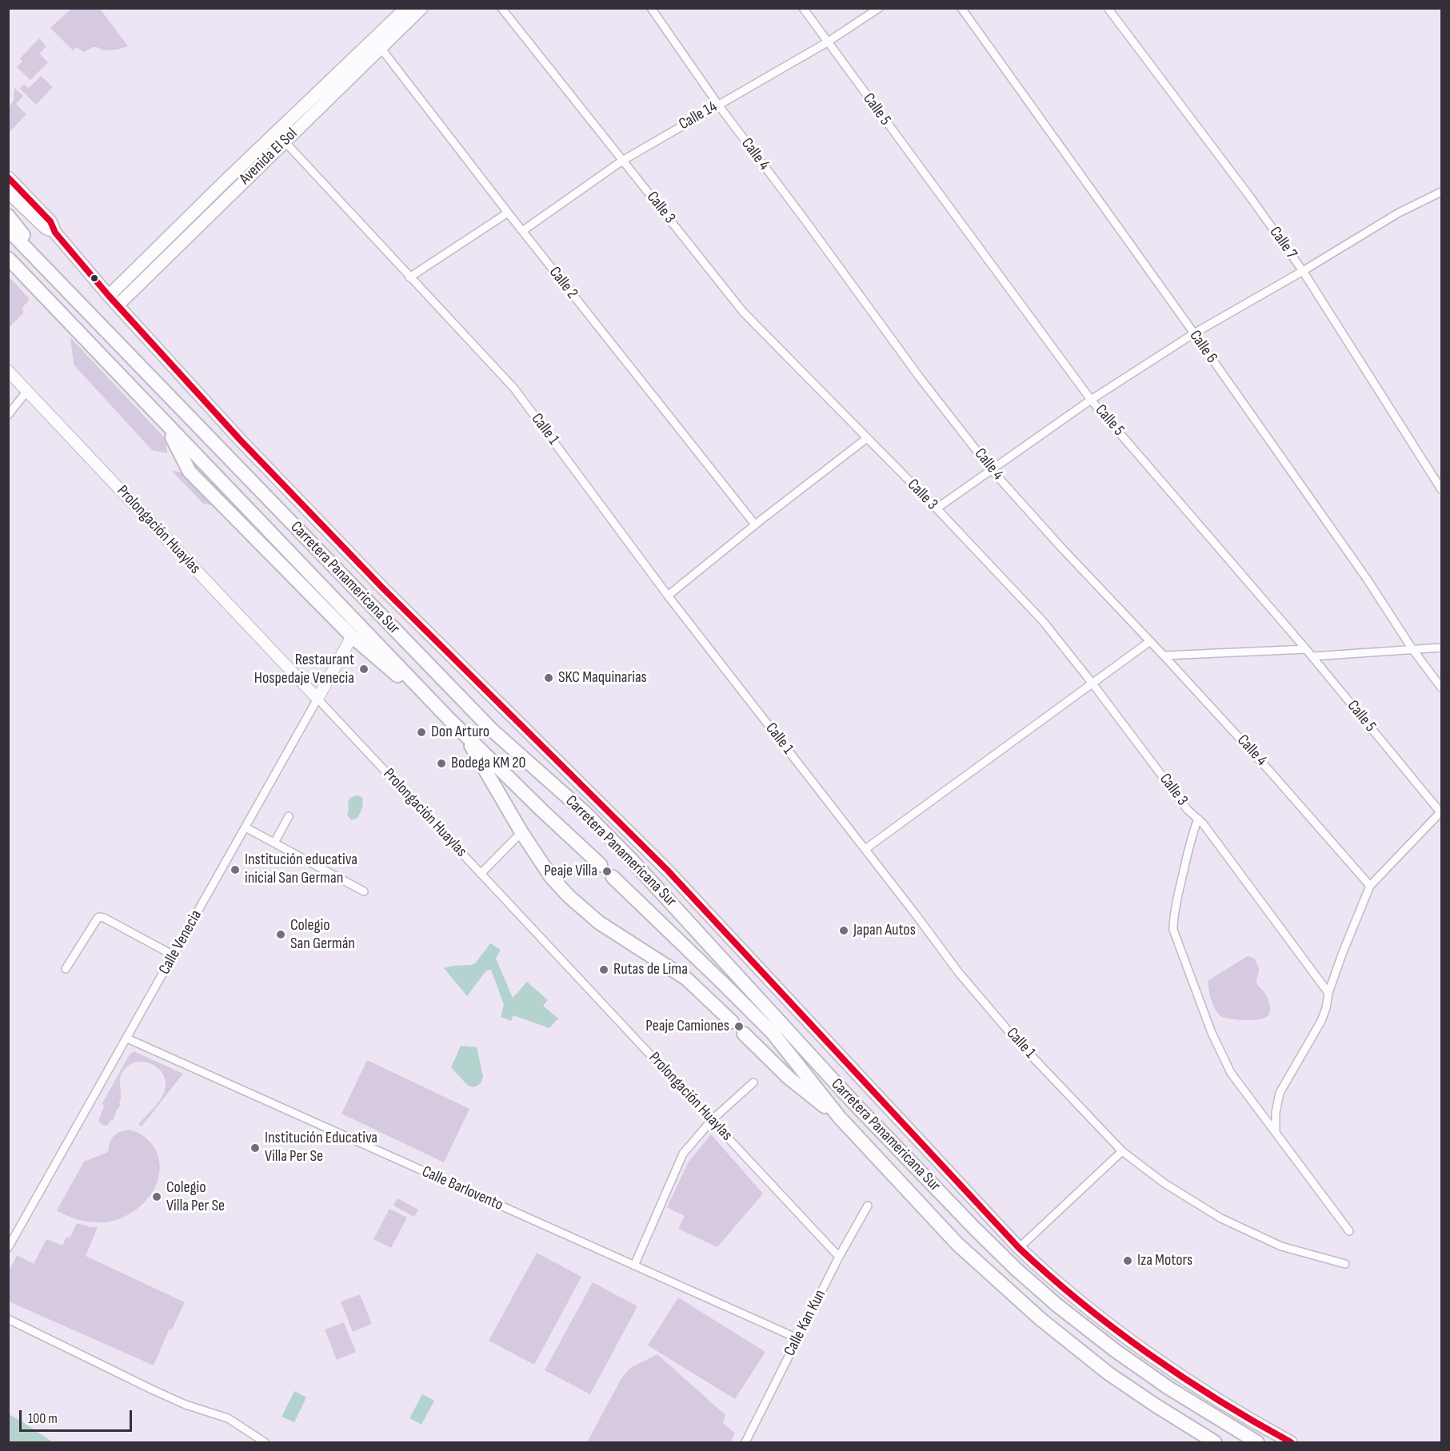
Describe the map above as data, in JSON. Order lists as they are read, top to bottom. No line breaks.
{"streets":{"highway":["Carretera Panamericana Sur"],"main road":["Avenida El Sol"],"street":["Calle 5","Calle 14","Calle 4","Calle 3","Calle 7","Calle 2","Calle 6","Calle 1","Prolongación Huaylas","Calle Venecia","Calle Barlovento","Calle Kan Kun"]},"crossings":[["Calle 5","Calle 14"],["Calle 14","Calle 4"],["Calle 14","Calle 3"],["Calle 14","Calle 2"],["Avenida El Sol","Calle 2"],["Avenida El Sol","Calle 1"],["Prolongación Huaylas","Calle Venecia"],["Prolongación Huaylas","Calle Kan Kun"],["Calle Venecia","Calle Barlovento"],["Calle Barlovento","Calle Kan Kun"]],"places":["Restaurant Hospedaje Venecia","SKC Maquinarias","Don Arturo","Bodega KM 20","Institución educativa inicial San German","Peaje Villa","Japan Autos","Colegio San Germán","Rutas de Lima","Peaje Camiones","Institución Educativa Villa Per Se","Colegio Villa Per Se","Iza Motors"],"scale_bar":"100 m"}
